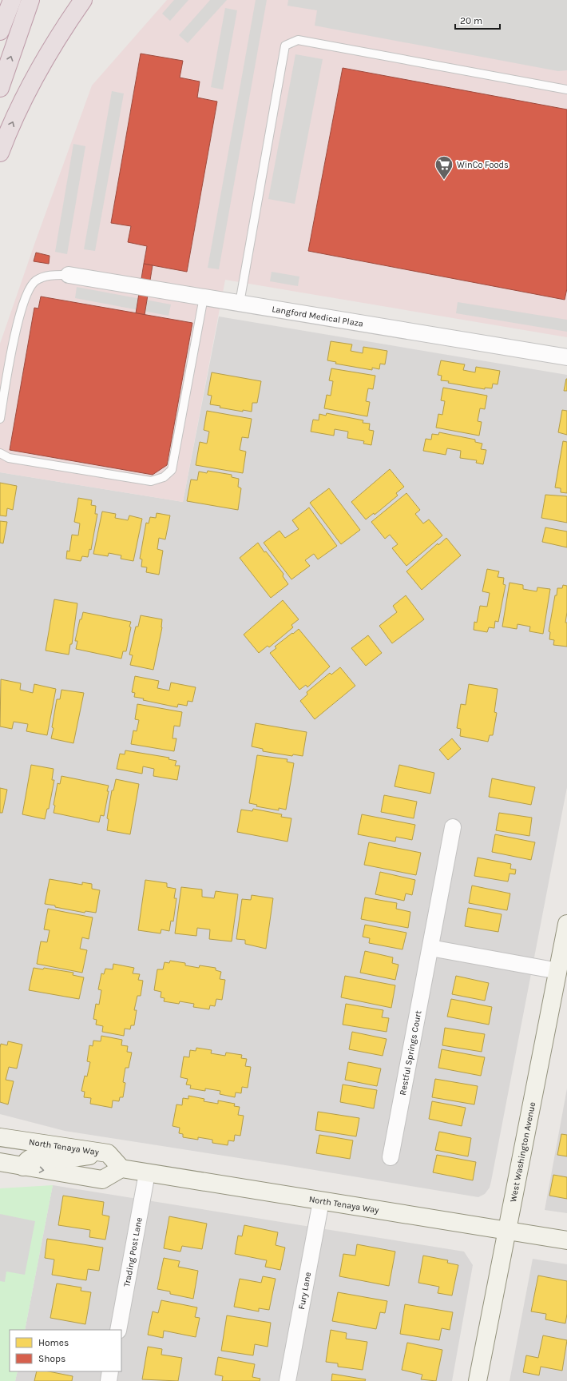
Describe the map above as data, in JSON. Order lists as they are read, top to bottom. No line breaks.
{"streets":{"main road":["North Tenaya Way","West Washington Avenue"],"street":["Langford Medical Plaza","Restful Springs Court","Trading Post Lane","Fury Lane"]},"crossings":[["North Tenaya Way","West Washington Avenue"],["North Tenaya Way","Trading Post Lane"],["North Tenaya Way","Fury Lane"]],"places":{"supermarket":["WinCo Foods"]},"legend":["Homes","Shops"],"scale_bar":"20 m"}
